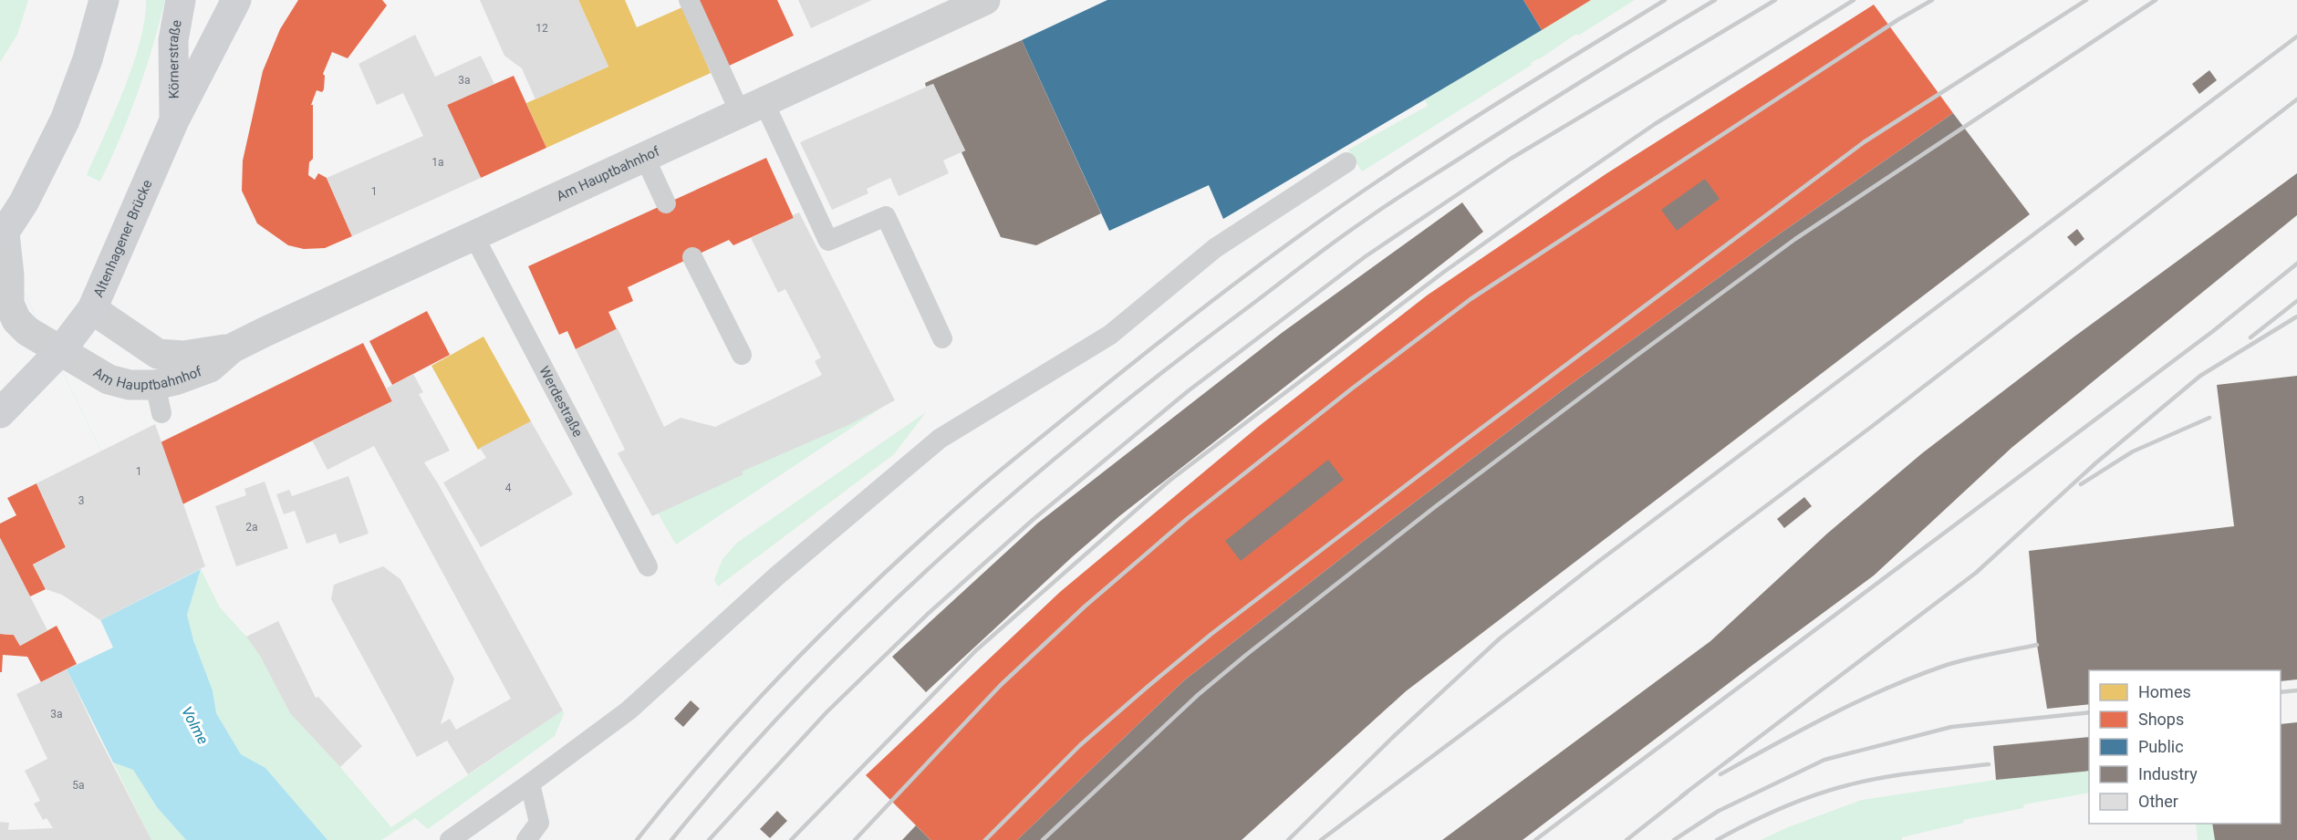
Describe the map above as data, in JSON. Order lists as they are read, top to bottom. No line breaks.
{"streets":{"street":["Körnerstraße","Am Hauptbahnhof","Altenhagener Brücke"],"lane":["Werdestraße"]},"crossings":[["Körnerstraße","Altenhagener Brücke"],["Am Hauptbahnhof","Altenhagener Brücke"],["Am Hauptbahnhof","Werdestraße"]],"water":["Volme"],"house_numbers":["12","3a","1a","1","1","4","3","2a","3a","5a"],"legend":["Homes","Shops","Public","Industry","Other"]}
